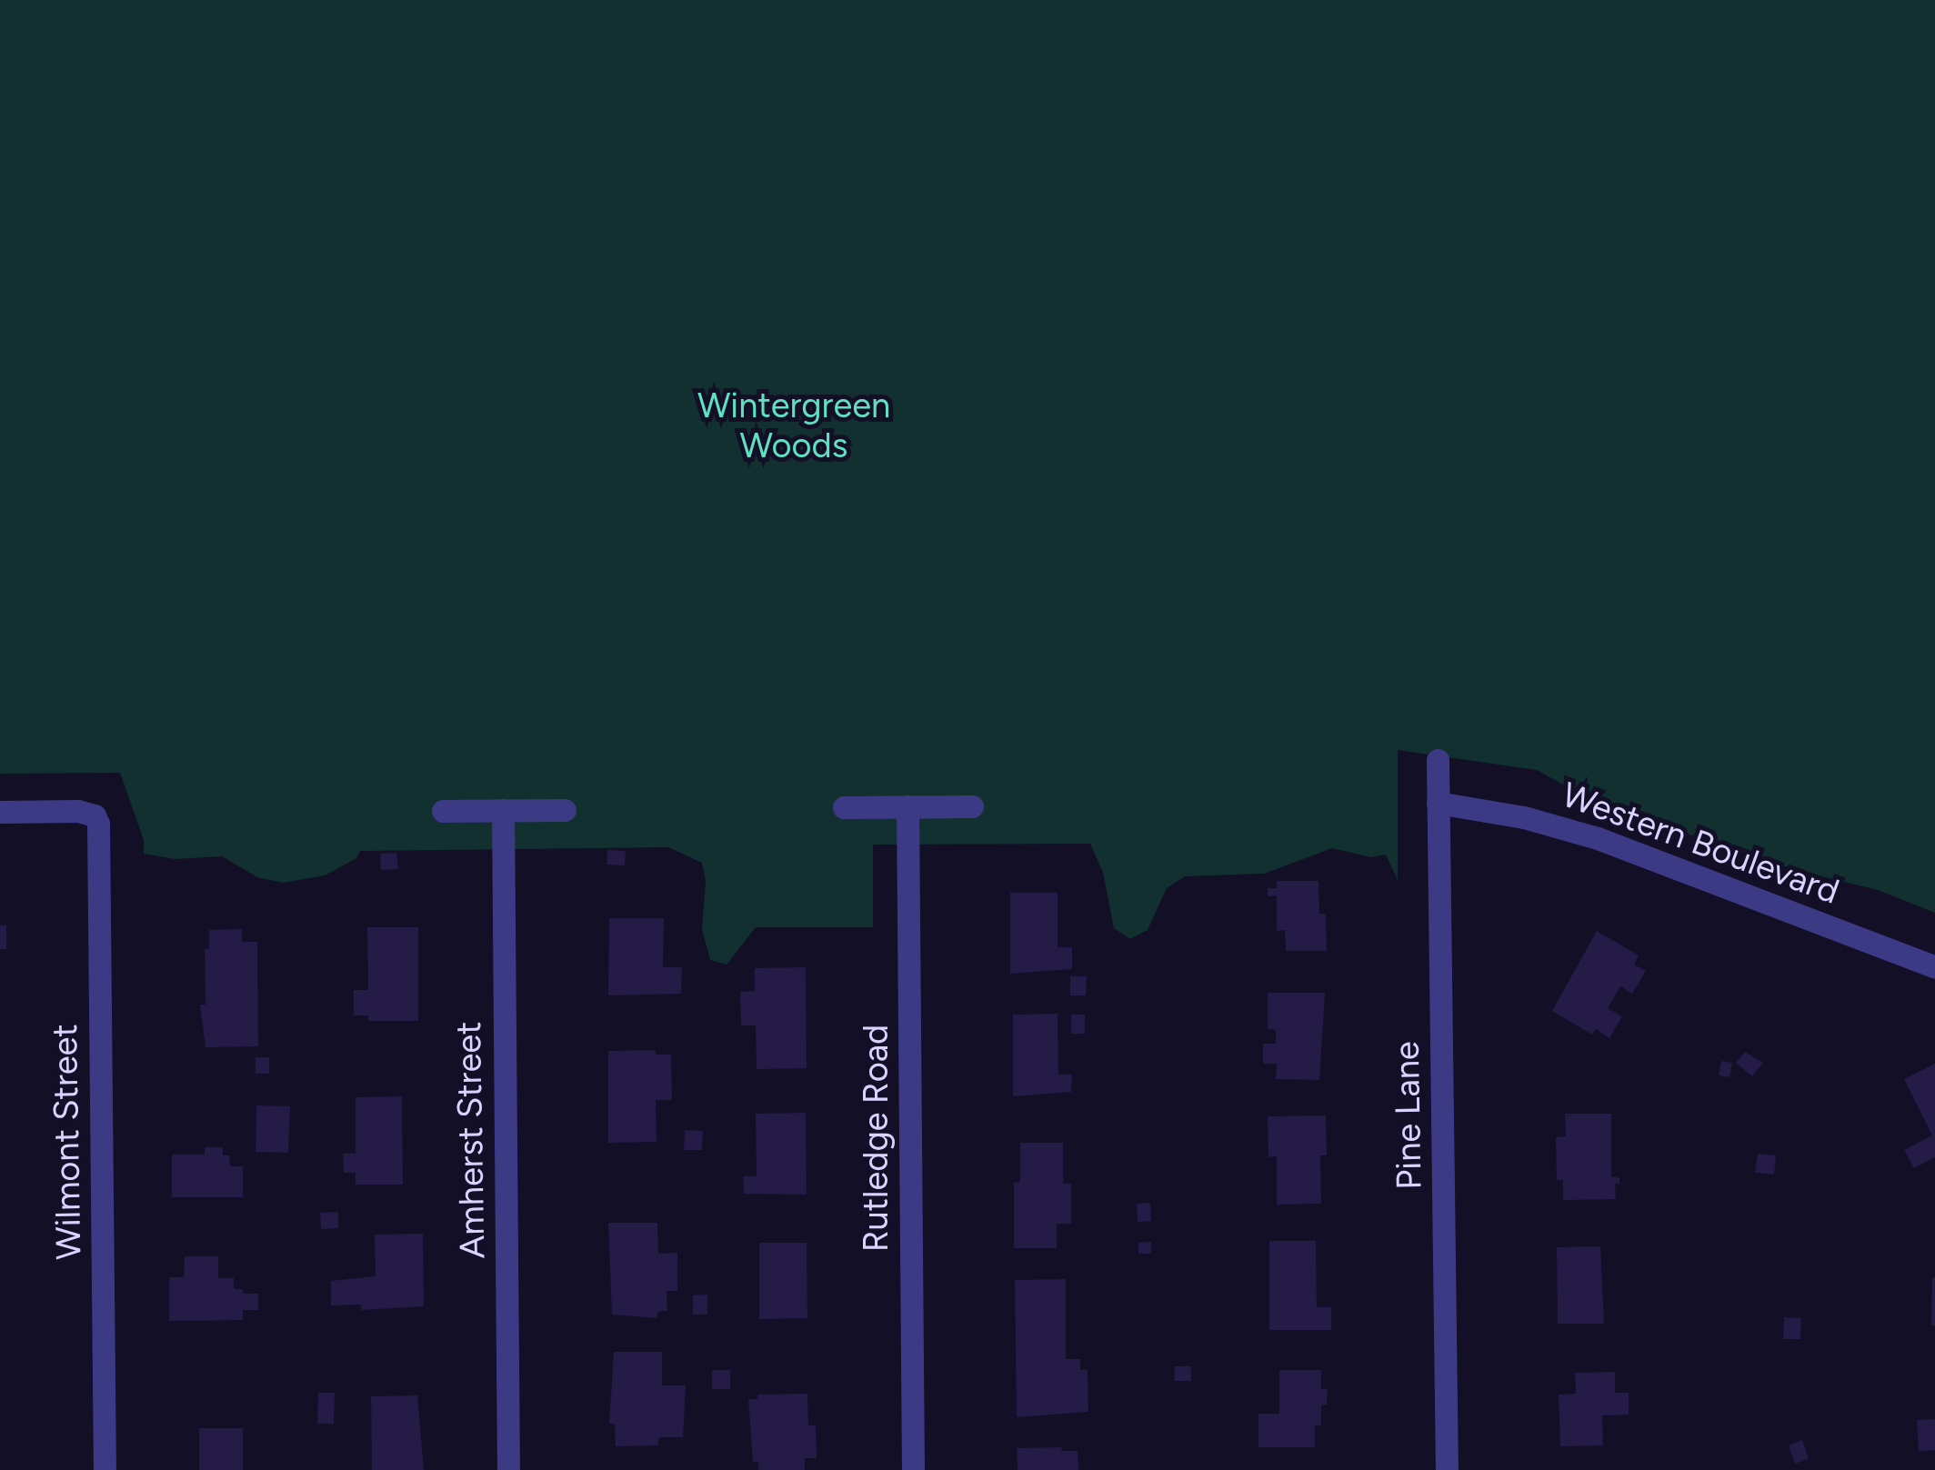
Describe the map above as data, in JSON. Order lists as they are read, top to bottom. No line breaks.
{"streets":{"street":["Western Boulevard","Pine Lane","Rutledge Road","Amherst Street","Wilmont Street"]},"crossings":[["Western Boulevard","Pine Lane"]],"parks":["Wintergreen Woods"]}
